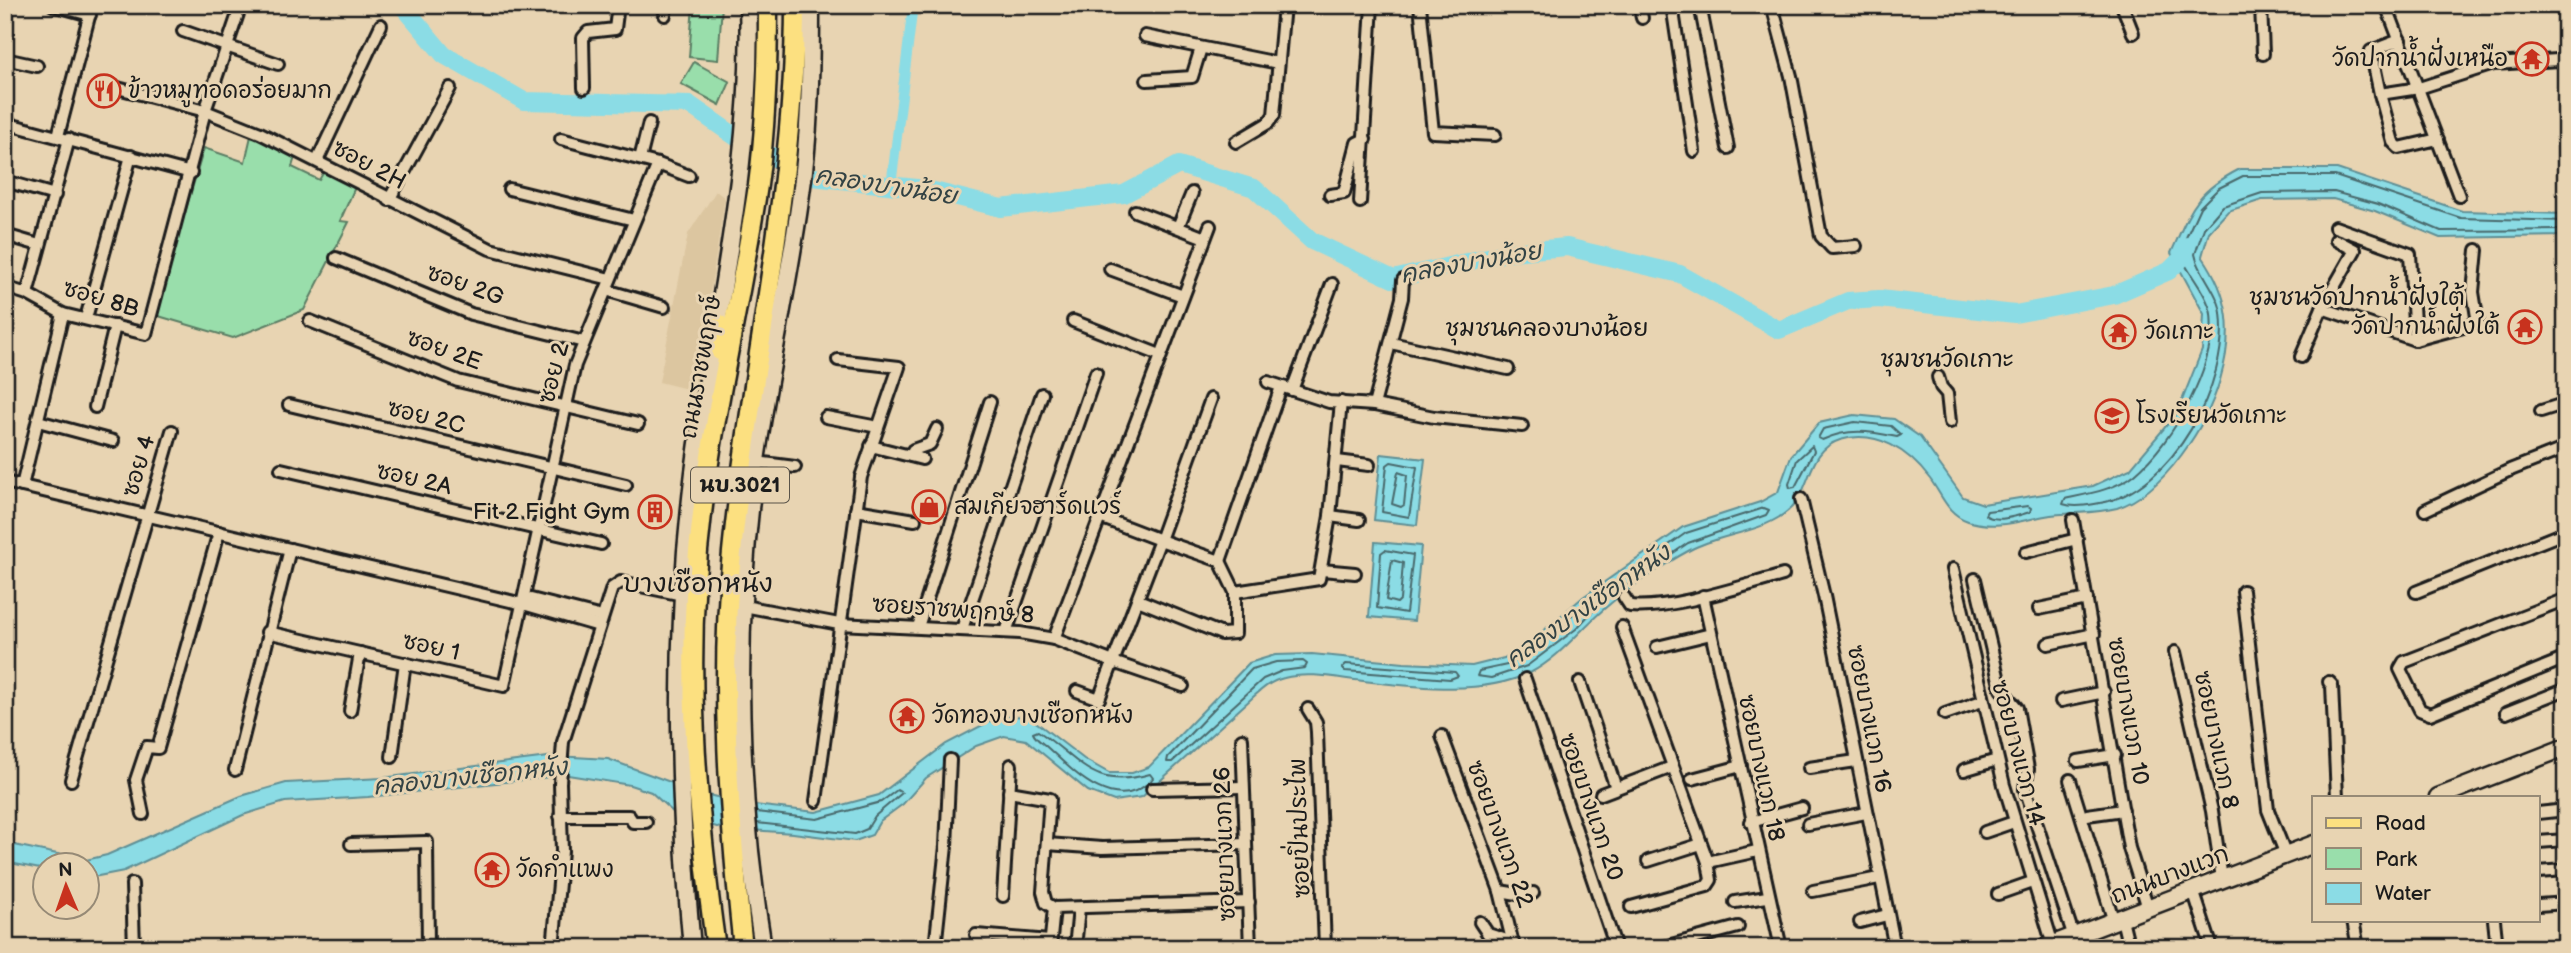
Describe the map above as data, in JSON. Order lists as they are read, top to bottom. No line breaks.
{"streets":{"main road":["ถนนราชพฤกษ์","นบ.3021","ถนนบางแวก"],"street":["ซอย 2H","ซอย 2G","ซอย 8B","ซอย 2E","ซอย 2","ซอย 2C","ซอย 4","ซอย 2A","ซอยราชพฤกษ์ 8","ซอย 1","ซอยบางแวก 10","ซอยบางแวก 16","ซอยบางแวก 8","ซอยบางแวก 14","ซอยบางแวก 18","ซอยบางแวก 20","ซอยปิ่นประไพ","ซอยบางแวก 22","ซอยบางแวก 26"]},"crossings":[["ซอย 2H","ซอย 2"],["ซอย 2G","ซอย 2"],["ซอย 2E","ซอย 2"],["ซอย 2","ซอย 2C"],["ซอย 2","ซอย 2A"],["ซอย 2","ซอย 1"],["นบ.3021","ซอยราชพฤกษ์ 8"],["ซอยบางแวก 10","ถนนบางแวก"],["ซอยบางแวก 8","ถนนบางแวก"],["ซอยบางแวก 14","ถนนบางแวก"]],"districts":["ชุมชนวัดปากน้ำฝั่งใต้","ชุมชนคลองบางน้อย","ชุมชนวัดเกาะ","บางเชือกหนัง"],"water":["คลองบางน้อย","คลองบางเชือกหนัง"],"places":{"temple":["วัดปากน้ำฝั่งเหนือ","วัดปากน้ำฝั่งใต้","วัดเกาะ","วัดทองบางเชือกหนัง","วัดกำแพง"],"restaurant":["ข้าวหมูทอดอร่อยมาก"],"school or university":["โรงเรียนวัดเกาะ"],"shop":["สมเกียจฮาร์ดแวร์"],"building":["Fit 2 Fight Gym"]},"legend":["Road","Park","Water"],"north":"top"}
